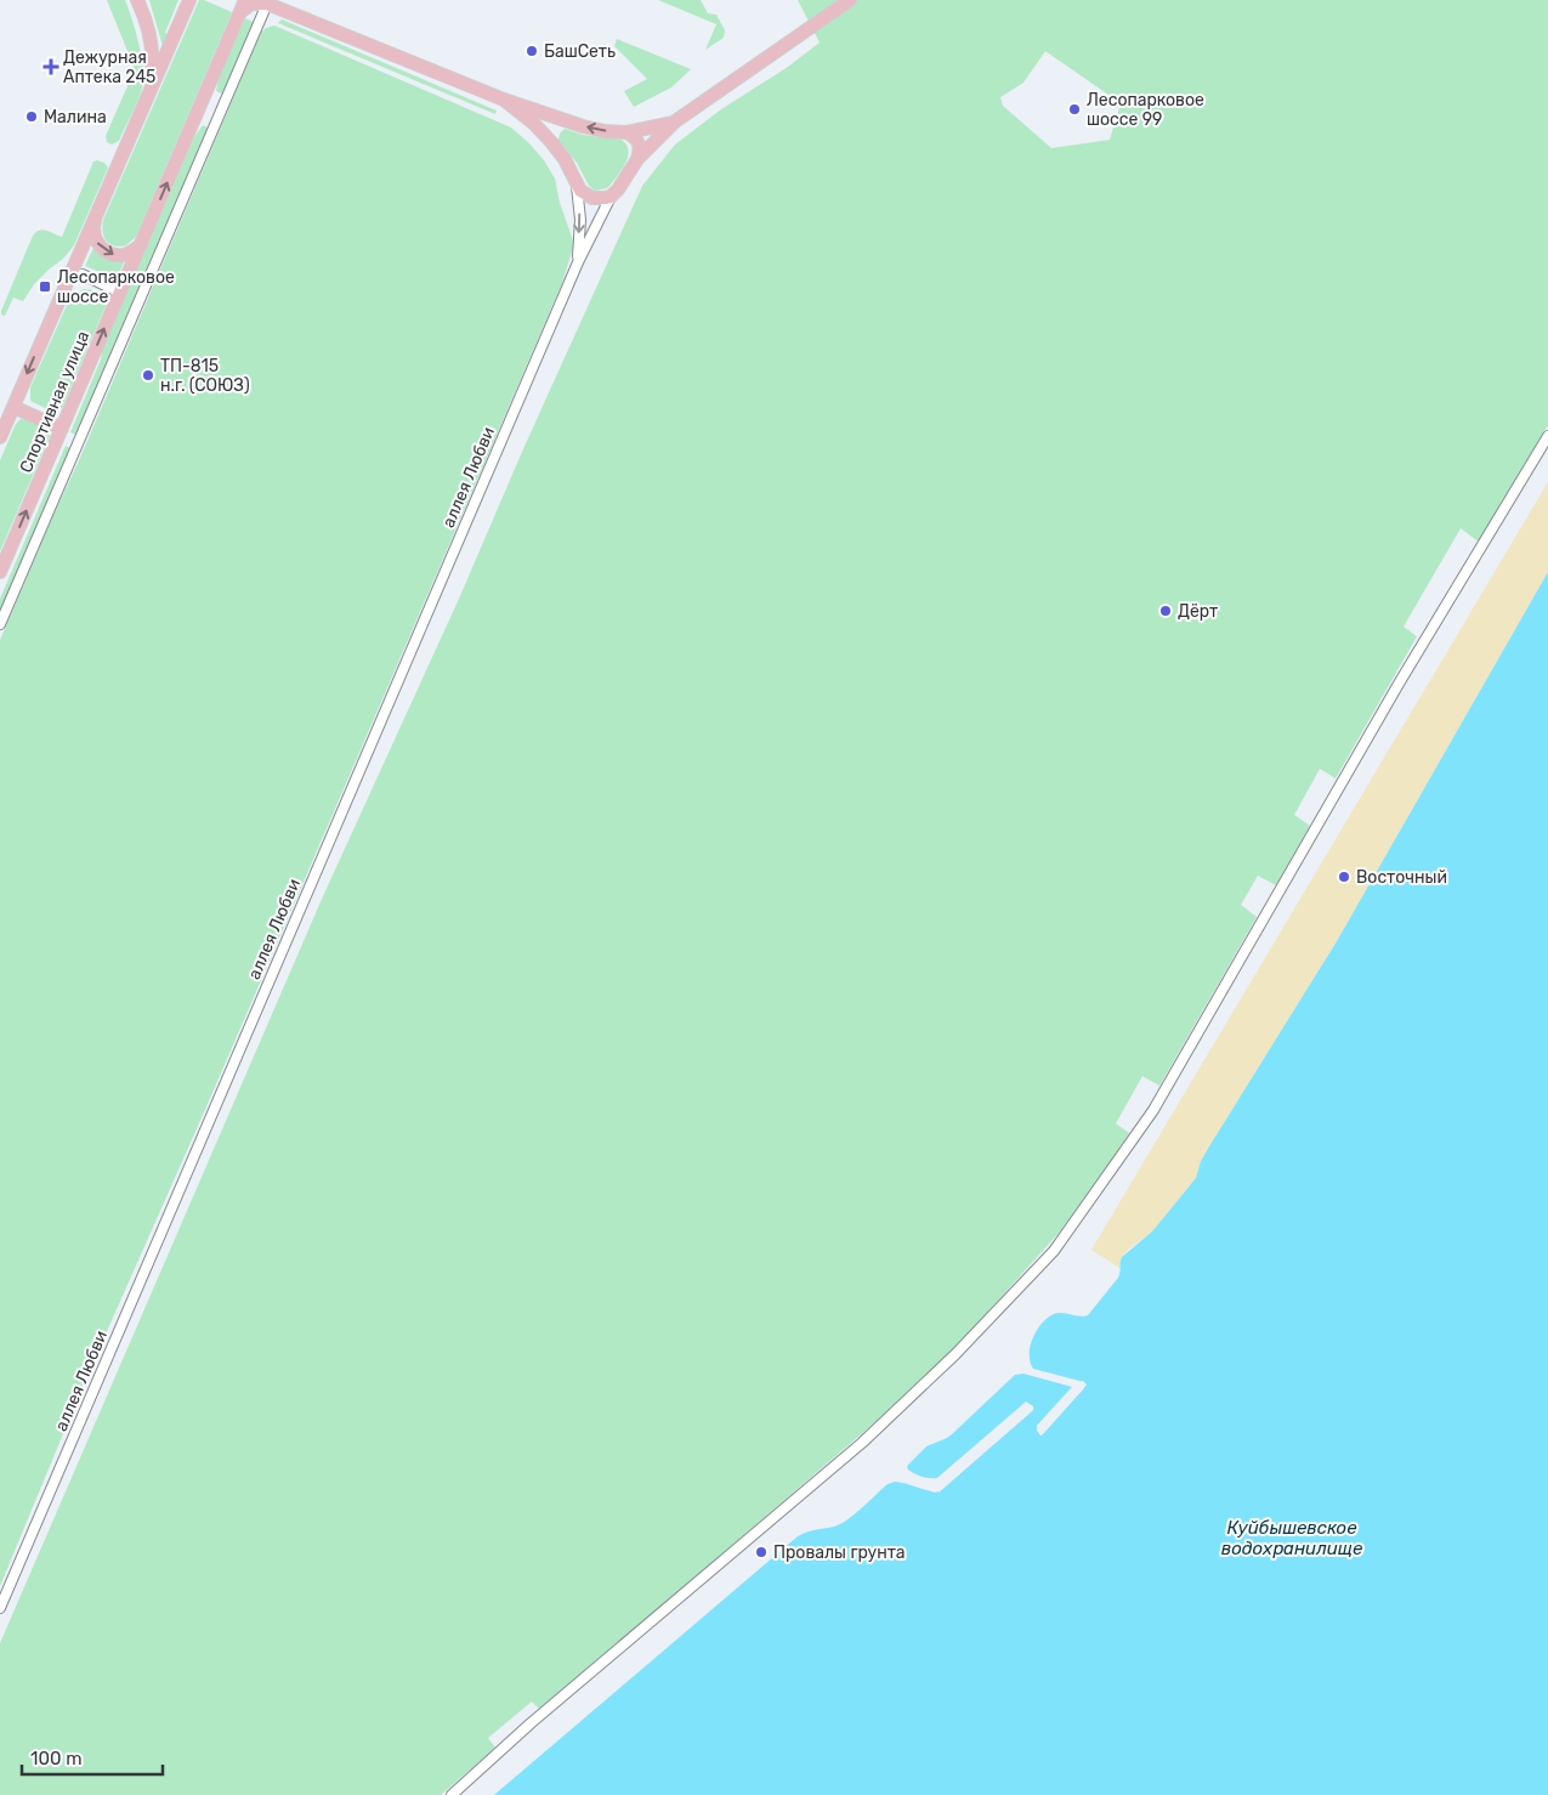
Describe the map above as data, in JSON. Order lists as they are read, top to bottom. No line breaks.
{"streets":{"main road":["Спортивная улица"],"street":["аллея Любви"]},"water":["Куйбышевское водохранилище"],"places":{"other":["БашСеть","Лесопарковое шоссе 99","Малина","ТП-815 н.г. (СОЮЗ)","Дёрт","Восточный","Провалы грунта"],"health":["Дежурная Аптека 245"],"transit":["Лесопарковое шоссе"]},"scale_bar":"100 m"}
